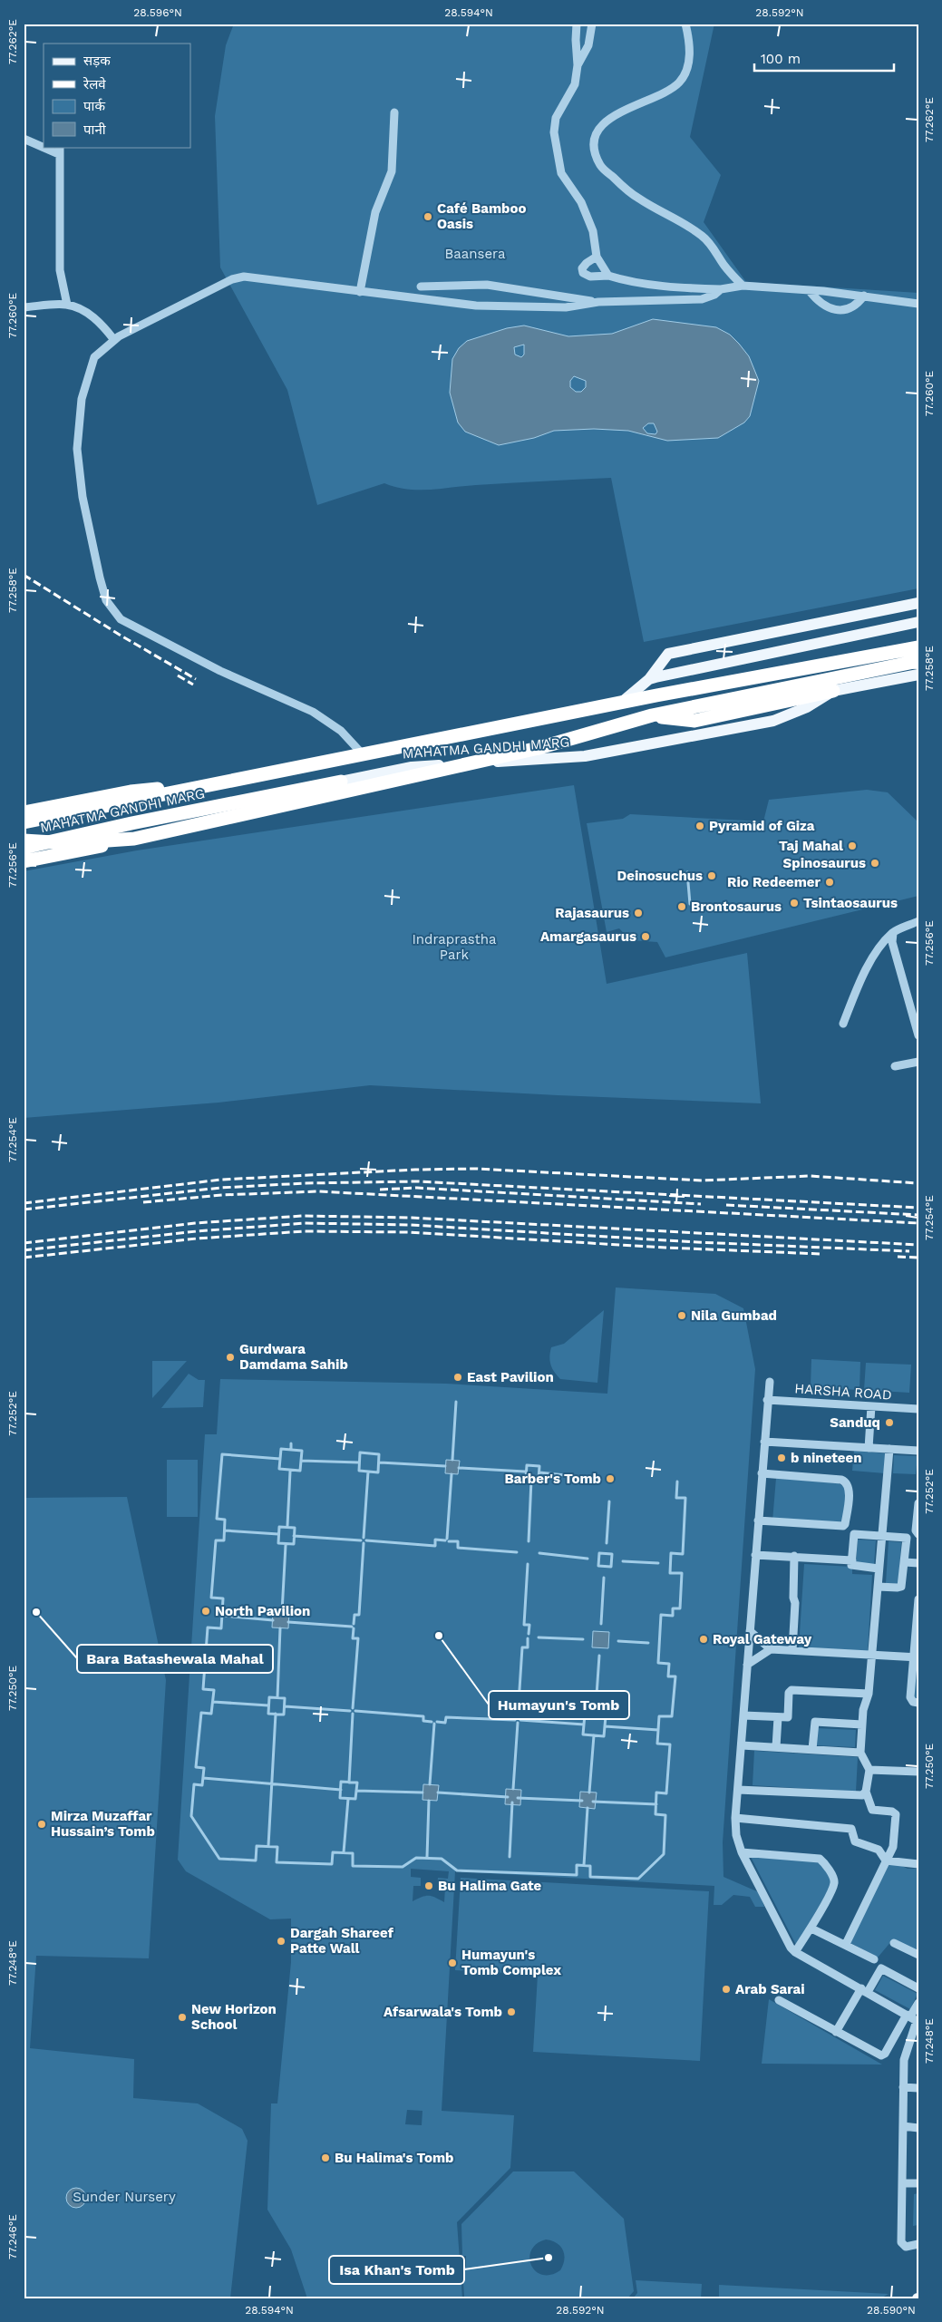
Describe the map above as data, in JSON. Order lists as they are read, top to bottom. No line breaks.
{"streets":{"highway":["MAHATMA GANDHI MARG"],"street":["HARSHA ROAD"]},"parks":["Baansera","Indraprastha Park","Sunder Nursery"],"places":["Café Bamboo Oasis","Pyramid of Giza","Taj Mahal","Spinosaurus","Deinosuchus","Rio Redeemer","Tsintaosaurus","Brontosaurus","Rajasaurus","Amargasaurus","Nila Gumbad","Gurdwara Damdama Sahib","East Pavilion","Sanduq","b nineteen","Barber's Tomb","North Pavilion","Bara Batashewala Mahal","Humayun's Tomb","Royal Gateway","Mirza Muzaffar Hussain’s Tomb","Bu Halima Gate","Dargah Shareef Patte Wall","Humayun's Tomb Complex","Arab Sarai","Afsarwala's Tomb","New Horizon School","Bu Halima's Tomb","Isa Khan's Tomb"],"legend":["सड़क","रेलवे","पार्क","पानी"],"scale_bar":"100 m","coordinates":["28.596°N","28.594°N","28.592°N","77.262°E","77.260°E","77.258°E","77.256°E","77.254°E","77.252°E","77.250°E","77.248°E","77.246°E","28.590°N"]}
